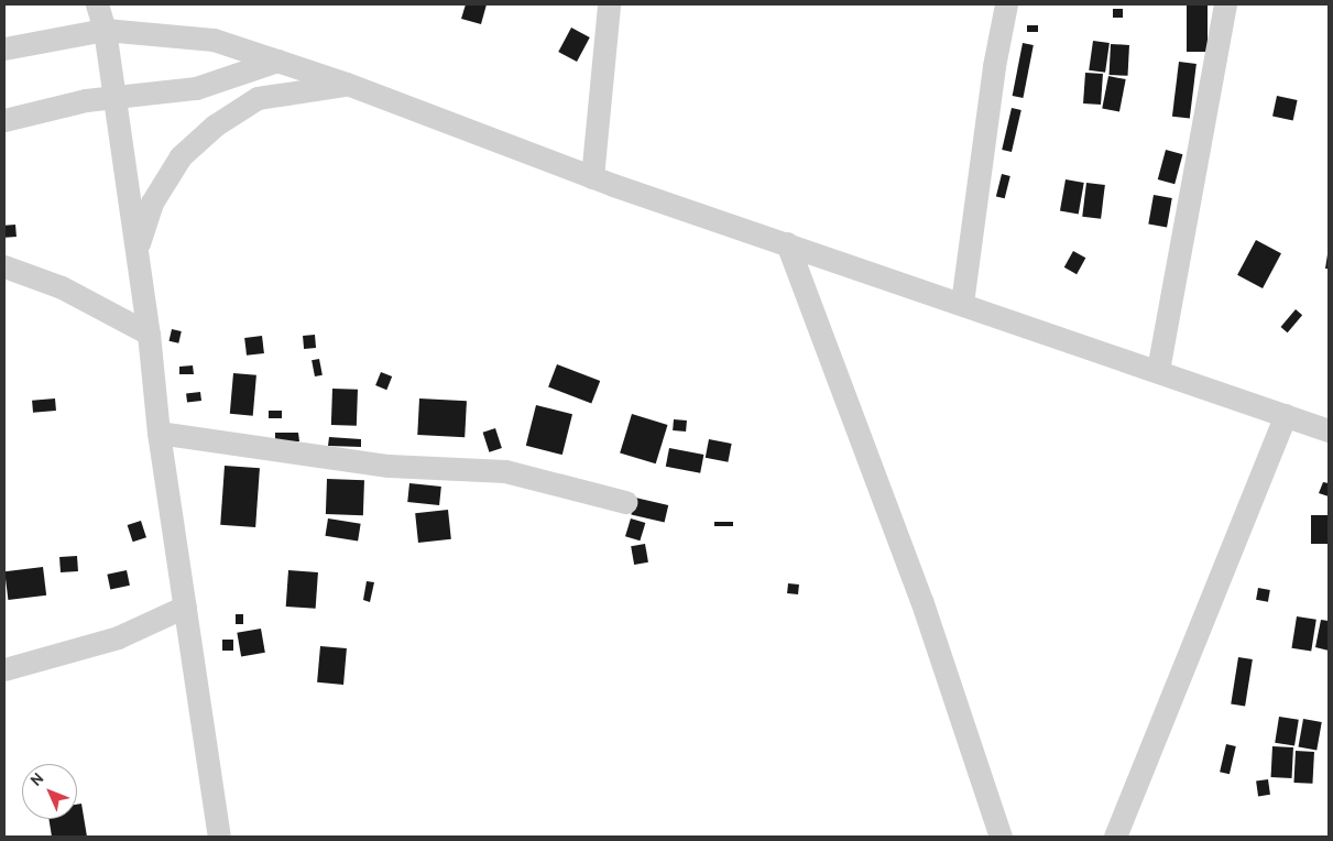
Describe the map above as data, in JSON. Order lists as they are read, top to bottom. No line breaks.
{"north":"top left"}
